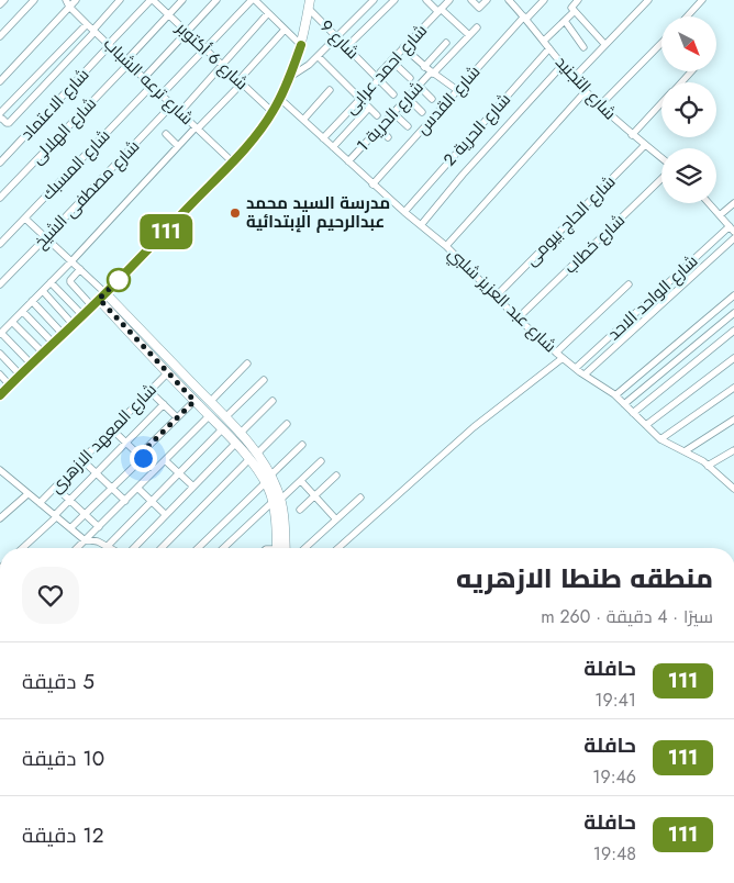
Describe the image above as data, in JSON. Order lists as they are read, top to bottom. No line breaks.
{"streets":{"street":["شارع 9","شارع 6 أكتوبر","شارع احمد عرابى","شارع ترعه الشباب","شارع التجنيد","شارع القدس","شارع الاعتماد","شارع الحرية 1","شارع الحرية 2","شارع الهلالى","شارع المسبك","شارع مصطفى الشيخ","شارع الحاج بيومى","شارع خطاب","شارع الواحد الاحد","شارع عبد العزيز شلبي","شارع المعهد الازهرى"]},"crossings":[["شارع 9","شارع احمد عرابى"],["شارع 6 أكتوبر","شارع الاعتماد"],["شارع 6 أكتوبر","شارع الهلالى"],["شارع احمد عرابى","شارع عبد العزيز شلبي"],["شارع ترعه الشباب","شارع الاعتماد"],["شارع ترعه الشباب","شارع الهلالى"],["شارع ترعه الشباب","شارع المسبك"],["شارع ترعه الشباب","شارع مصطفى الشيخ"],["شارع التجنيد","شارع القدس"],["شارع التجنيد","شارع الحرية 2"],["شارع التجنيد","شارع الحاج بيومى"],["شارع القدس","شارع عبد العزيز شلبي"],["شارع الحرية 1","شارع عبد العزيز شلبي"],["شارع الحرية 2","شارع عبد العزيز شلبي"],["شارع الحاج بيومى","شارع عبد العزيز شلبي"],["شارع خطاب","شارع عبد العزيز شلبي"],["شارع الواحد الاحد","شارع عبد العزيز شلبي"]],"places":["مدرسة السيد محمد عبدالرحيم الإبتدائية"],"lines":["bus line 111"],"north":"bottom right","page":{"on_map":"111","heading":["منطقه طنطا الازهريه","سيرًا · 4 دقيقة · 260 m"],"list":[{"mark":"111","name":"حافلة","note":"19:41","value":"5 دقيقة"},{"mark":"111","name":"حافلة","note":"19:46","value":"10 دقيقة"},{"mark":"111","name":"حافلة","note":"19:48","value":"12 دقيقة"}]}}
